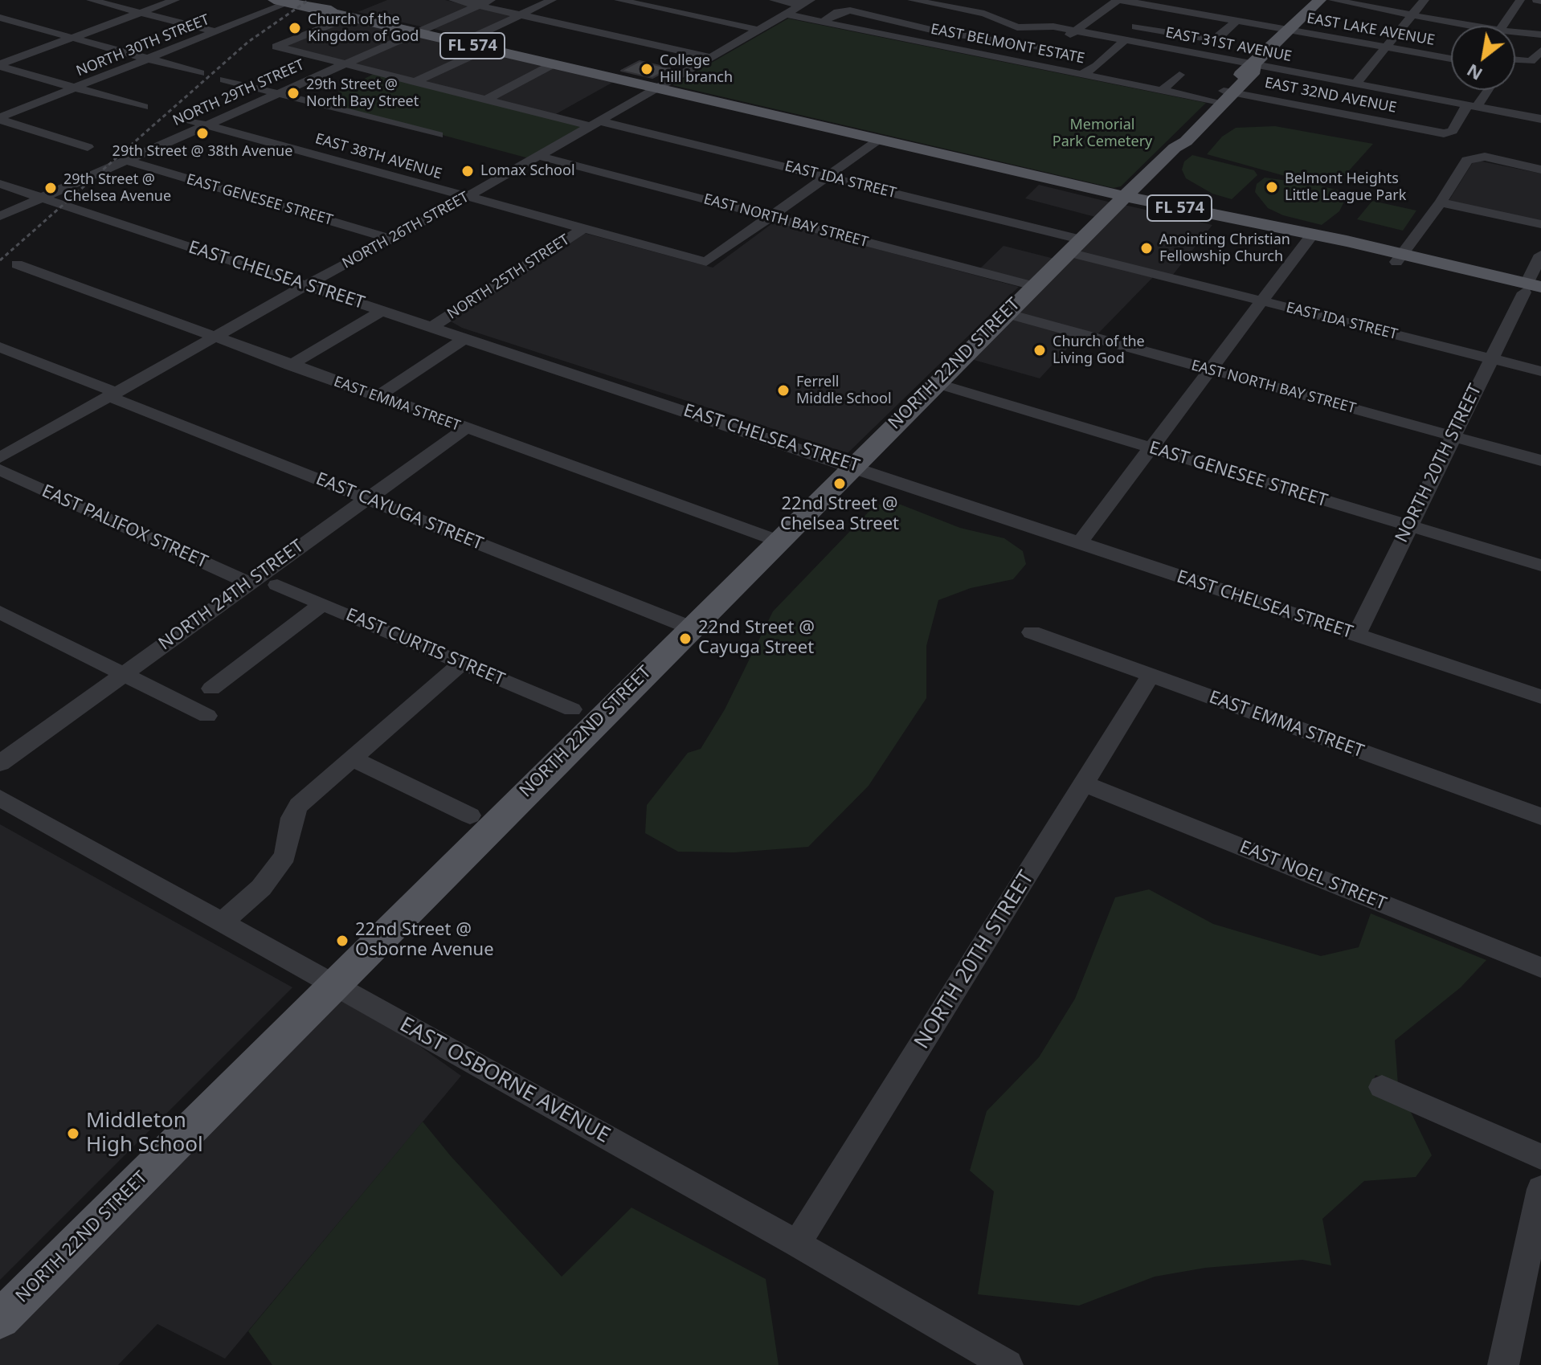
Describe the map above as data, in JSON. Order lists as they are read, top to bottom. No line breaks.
{"streets":{"main road":["FL 574","NORTH 22ND STREET"],"street":["EAST LAKE AVENUE","EAST BELMONT ESTATE","EAST 31ST AVENUE","NORTH 30TH STREET","NORTH 29TH STREET","EAST 32ND AVENUE","EAST 38TH AVENUE","EAST IDA STREET","EAST GENESEE STREET","EAST NORTH BAY STREET","NORTH 26TH STREET","EAST CHELSEA STREET","NORTH 25TH STREET","EAST EMMA STREET","NORTH 20TH STREET","EAST CAYUGA STREET","EAST PALIFOX STREET","NORTH 24TH STREET","EAST CURTIS STREET","EAST NOEL STREET","EAST OSBORNE AVENUE"]},"crossings":[["EAST LAKE AVENUE","NORTH 22ND STREET"],["EAST BELMONT ESTATE","EAST 32ND AVENUE"],["EAST BELMONT ESTATE","NORTH 26TH STREET"],["EAST BELMONT ESTATE","NORTH 22ND STREET"],["EAST 31ST AVENUE","EAST 32ND AVENUE"],["EAST 31ST AVENUE","NORTH 22ND STREET"],["NORTH 30TH STREET","FL 574"],["FL 574","NORTH 29TH STREET"],["FL 574","EAST IDA STREET"],["FL 574","NORTH 26TH STREET"],["FL 574","NORTH 22ND STREET"],["FL 574","NORTH 20TH STREET"],["NORTH 29TH STREET","EAST 38TH AVENUE"],["NORTH 29TH STREET","EAST IDA STREET"],["NORTH 29TH STREET","EAST GENESEE STREET"],["NORTH 29TH STREET","EAST CHELSEA STREET"],["EAST 32ND AVENUE","NORTH 22ND STREET"],["EAST 38TH AVENUE","EAST NORTH BAY STREET"],["EAST 38TH AVENUE","NORTH 26TH STREET"],["EAST 38TH AVENUE","NORTH 25TH STREET"],["EAST IDA STREET","NORTH 26TH STREET"],["EAST IDA STREET","NORTH 22ND STREET"],["EAST IDA STREET","NORTH 20TH STREET"],["EAST GENESEE STREET","NORTH 26TH STREET"],["EAST GENESEE STREET","NORTH 22ND STREET"],["EAST GENESEE STREET","NORTH 20TH STREET"],["EAST NORTH BAY STREET","NORTH 26TH STREET"],["EAST NORTH BAY STREET","NORTH 22ND STREET"],["EAST NORTH BAY STREET","NORTH 20TH STREET"],["NORTH 26TH STREET","EAST CHELSEA STREET"],["NORTH 26TH STREET","EAST EMMA STREET"],["NORTH 26TH STREET","EAST CAYUGA STREET"],["NORTH 26TH STREET","EAST PALIFOX STREET"],["EAST CHELSEA STREET","NORTH 25TH STREET"],["EAST CHELSEA STREET","NORTH 22ND STREET"],["EAST CHELSEA STREET","NORTH 20TH STREET"],["NORTH 25TH STREET","EAST EMMA STREET"],["NORTH 22ND STREET","EAST EMMA STREET"],["NORTH 22ND STREET","EAST CAYUGA STREET"],["NORTH 22ND STREET","EAST OSBORNE AVENUE"],["EAST EMMA STREET","NORTH 20TH STREET"],["EAST EMMA STREET","NORTH 24TH STREET"],["NORTH 20TH STREET","EAST NOEL STREET"],["NORTH 20TH STREET","EAST OSBORNE AVENUE"],["EAST CAYUGA STREET","NORTH 24TH STREET"],["EAST PALIFOX STREET","NORTH 24TH STREET"]],"parks":["Memorial Park Cemetery"],"places":["Church of the Kingdom of God","College Hill branch","29th Street @ North Bay Street","29th Street @ 38th Avenue","Lomax School","Belmont Heights Little League Park","29th Street @ Chelsea Avenue","Anointing Christian Fellowship Church","Church of the Living God","Ferrell Middle School","22nd Street @ Chelsea Street","22nd Street @ Cayuga Street","22nd Street @ Osborne Avenue","Middleton High School"],"north":"bottom left"}
